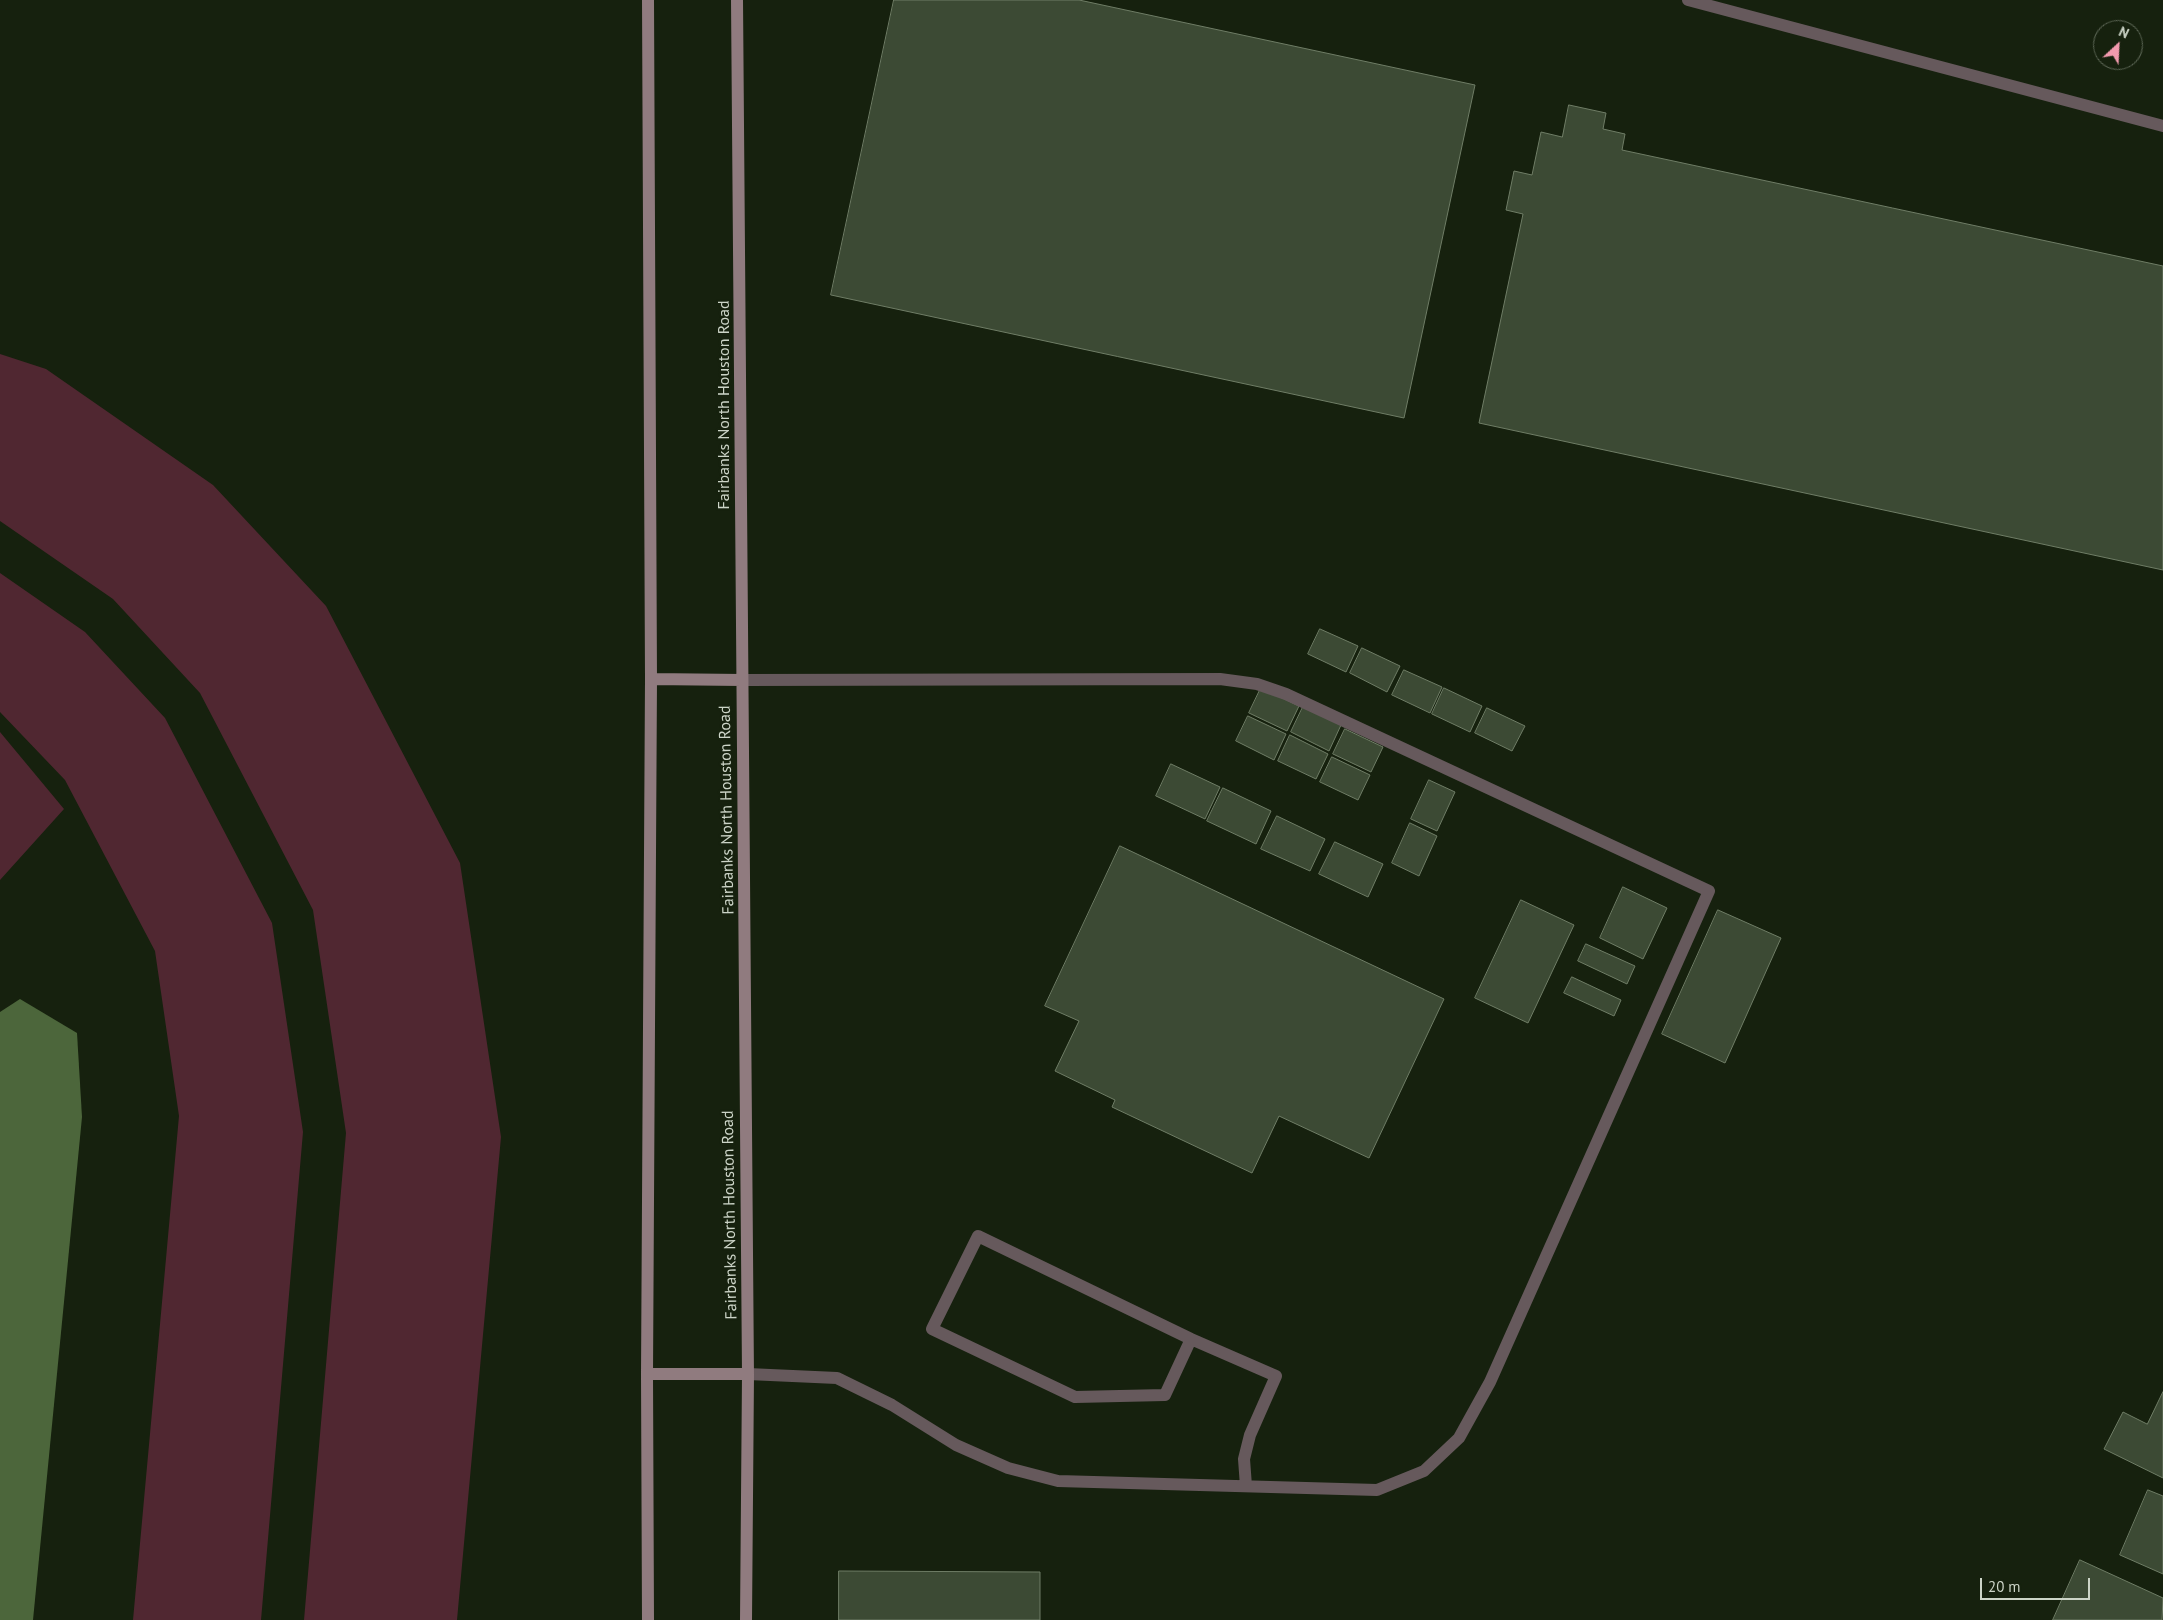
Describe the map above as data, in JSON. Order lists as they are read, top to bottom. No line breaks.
{"streets":{"main road":["Fairbanks North Houston Road"]},"scale_bar":"20 m","north":"top right"}
